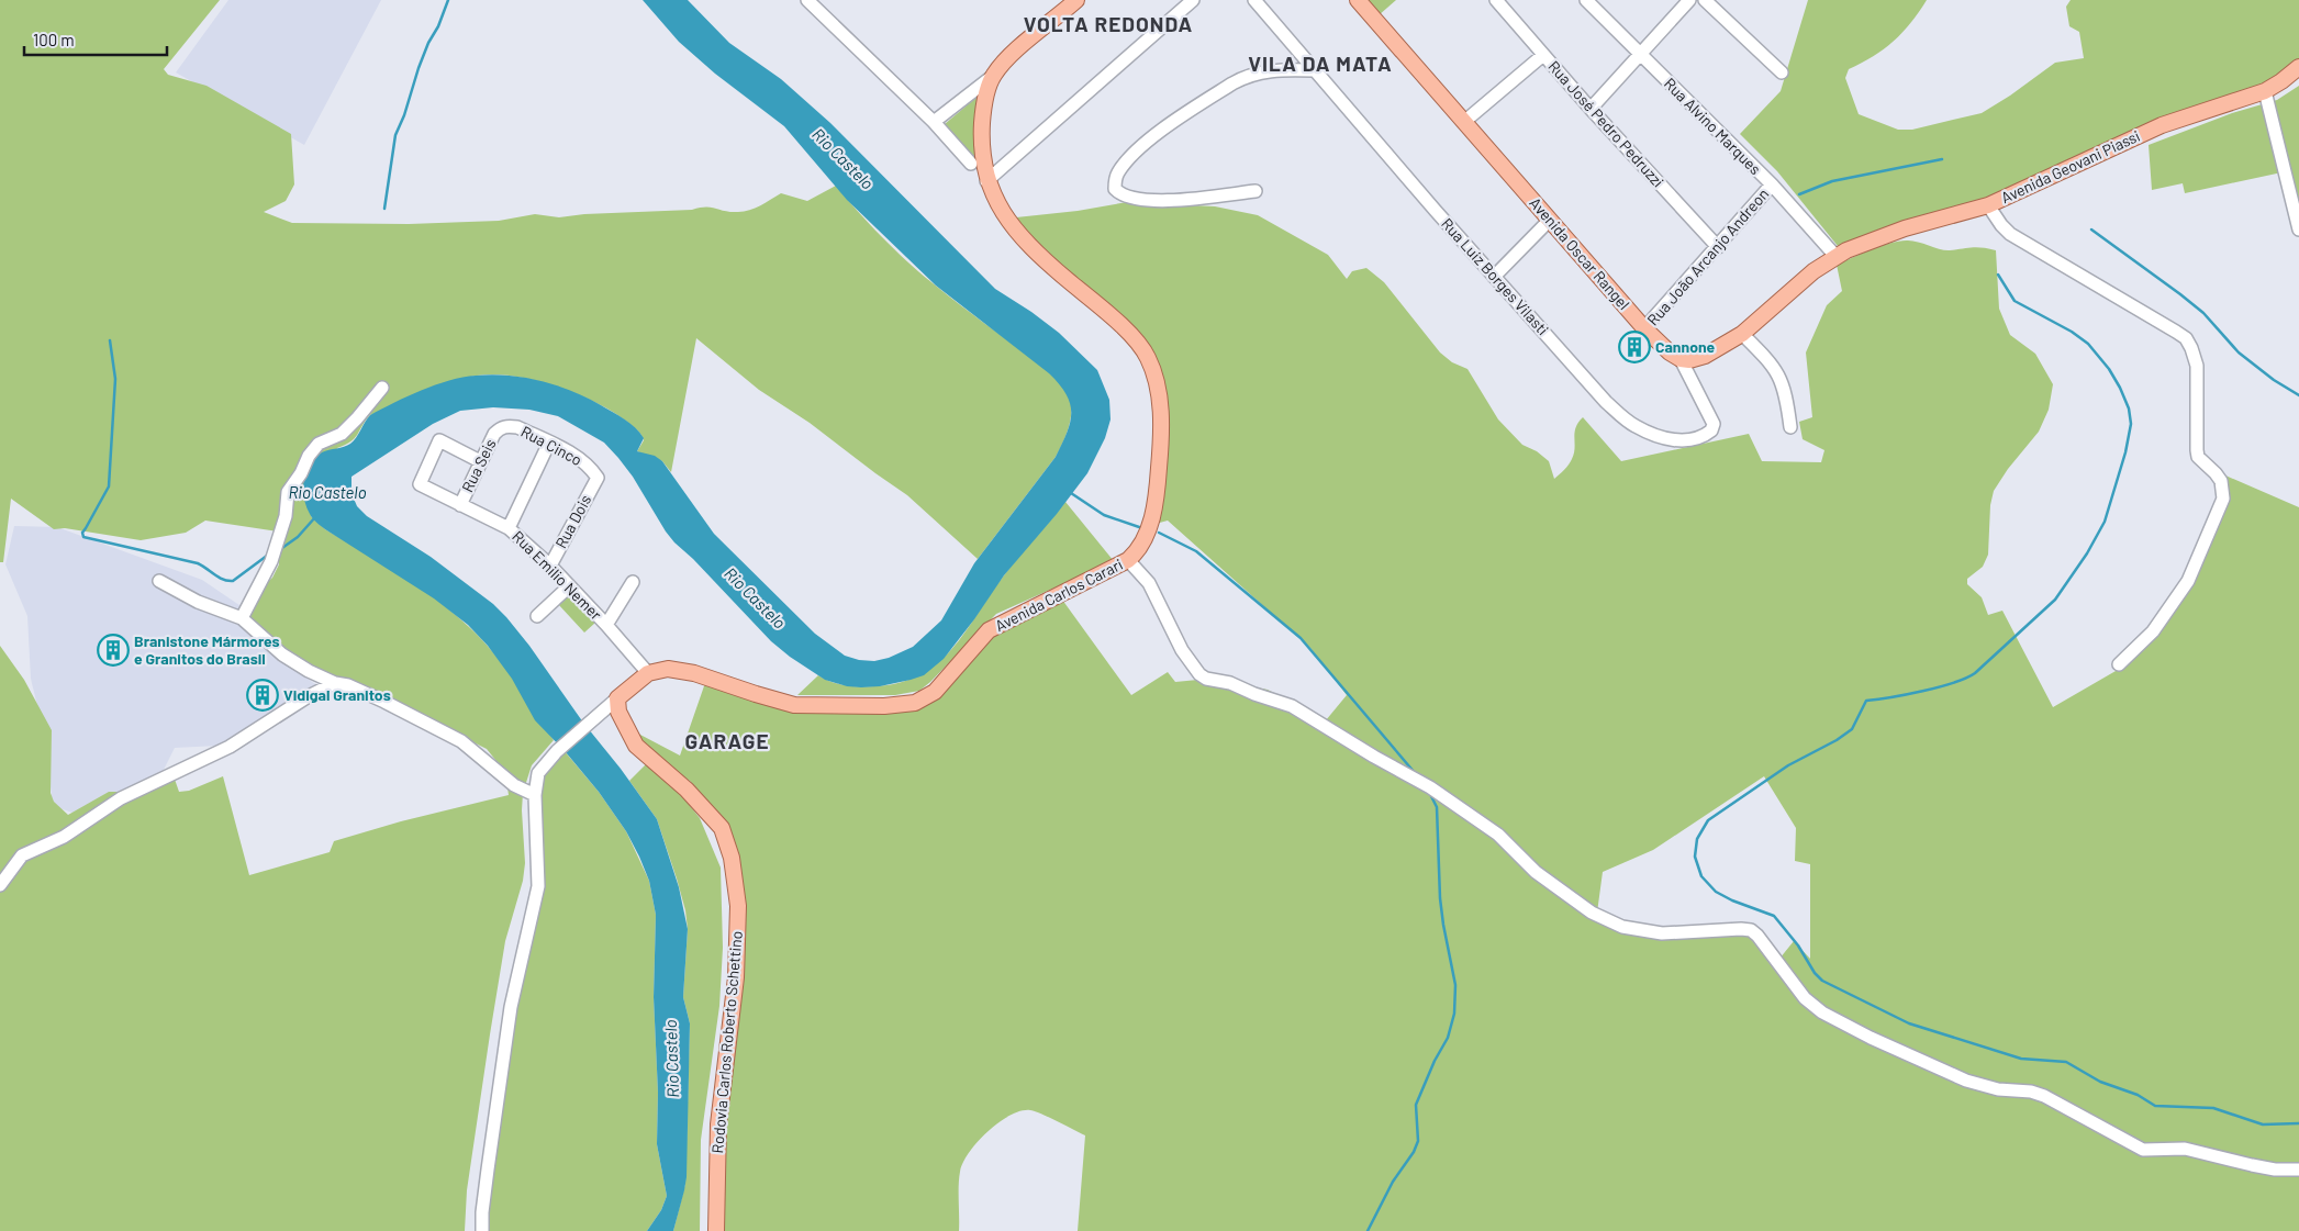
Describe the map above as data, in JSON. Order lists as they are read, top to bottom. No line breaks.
{"streets":{"main road":["Avenida Geovani Piassi","Avenida Oscar Rangel","Avenida Carlos Carari","Rodovia Carlos Roberto Schettino"],"street":["Rua José Pedro Pedruzzi","Rua Alvino Marques","Rua João Arcanjo Andreon","Rua Luiz Borges Vilasti","Rua Cinco","Rua Seis","Rua Dois","Rua Emilio Nemer"]},"crossings":[["Rua José Pedro Pedruzzi","Rua João Arcanjo Andreon"],["Rua Alvino Marques","Avenida Geovani Piassi"],["Rua Alvino Marques","Rua João Arcanjo Andreon"],["Avenida Oscar Rangel","Rua João Arcanjo Andreon"],["Avenida Oscar Rangel","Rua Luiz Borges Vilasti"],["Rua Cinco","Rua Seis"],["Rua Cinco","Rua Dois"],["Rua Seis","Rua Emilio Nemer"],["Rua Dois","Rua Emilio Nemer"],["Rua Emilio Nemer","Avenida Carlos Carari"]],"districts":["VOLTA REDONDA","VILA DA MATA","GARAGE"],"water":["Rio Castelo"],"places":{"building":["Cannone","Branistone Mármores e Granitos do Brasil","Vidigal Granitos"]},"scale_bar":"100 m"}
